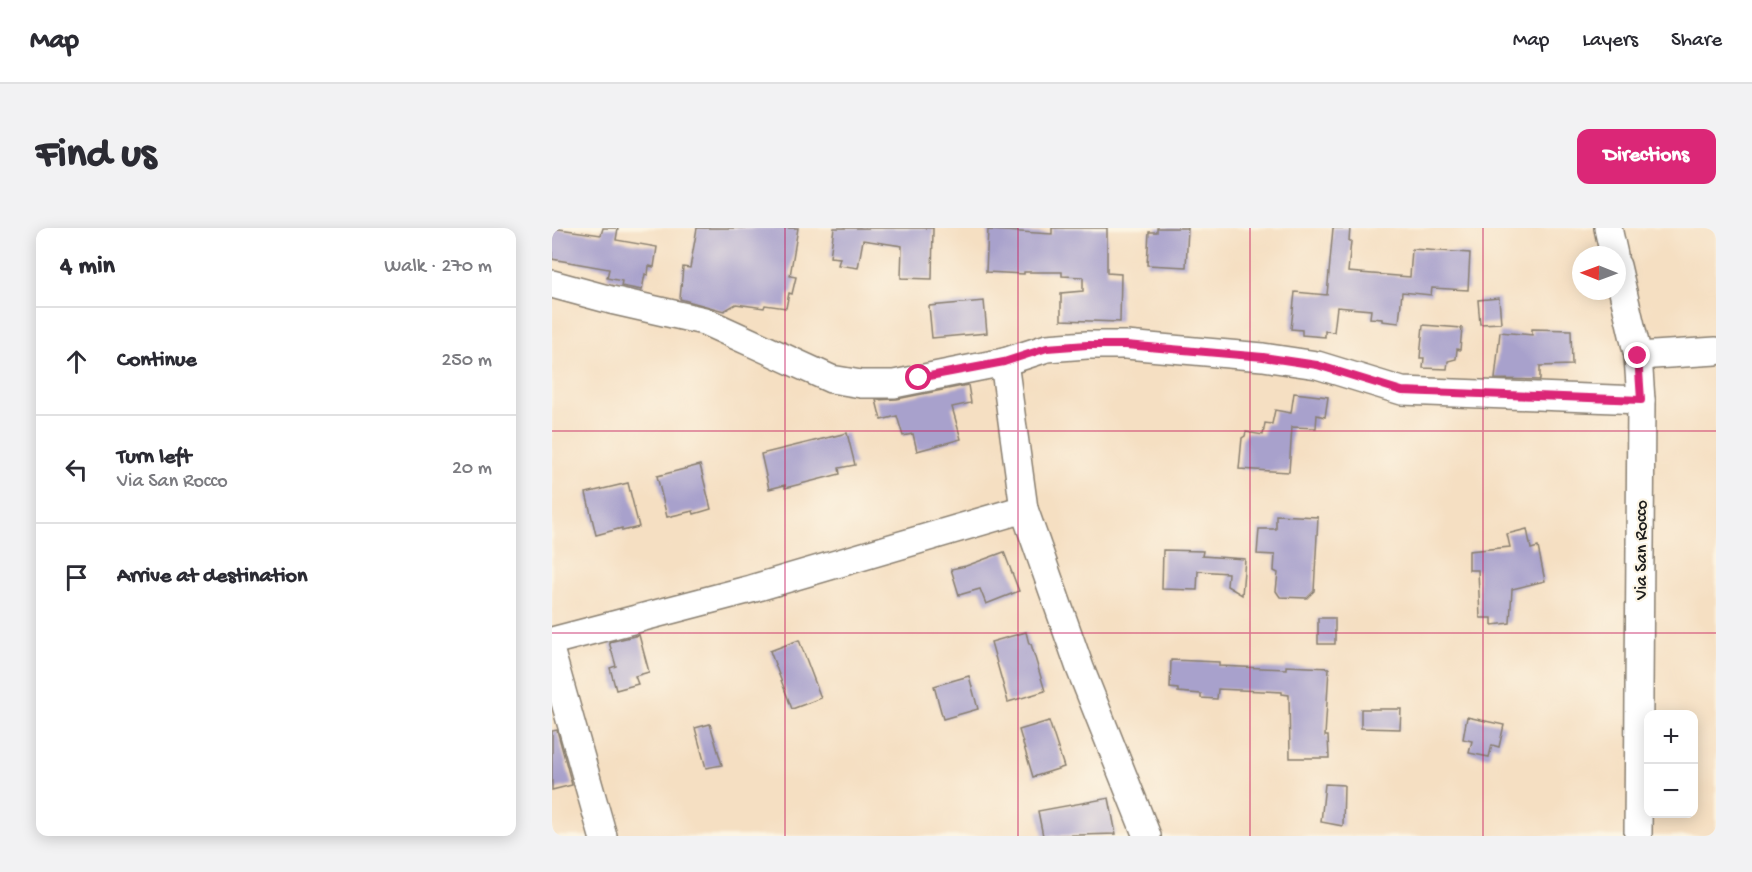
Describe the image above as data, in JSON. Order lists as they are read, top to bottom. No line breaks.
{"streets":{"street":["Via San Rocco"]},"north":"left","page":{"header":"Map","nav":["Map","Layers","Share"],"buttons":"Directions","title":"Find us","heading":["4 min","Walk · 270 m"],"list":[["Continue","250 m"],["Turn left","Via San Rocco","20 m"],"Arrive at destination"],"map_buttons":["+","−"]}}
